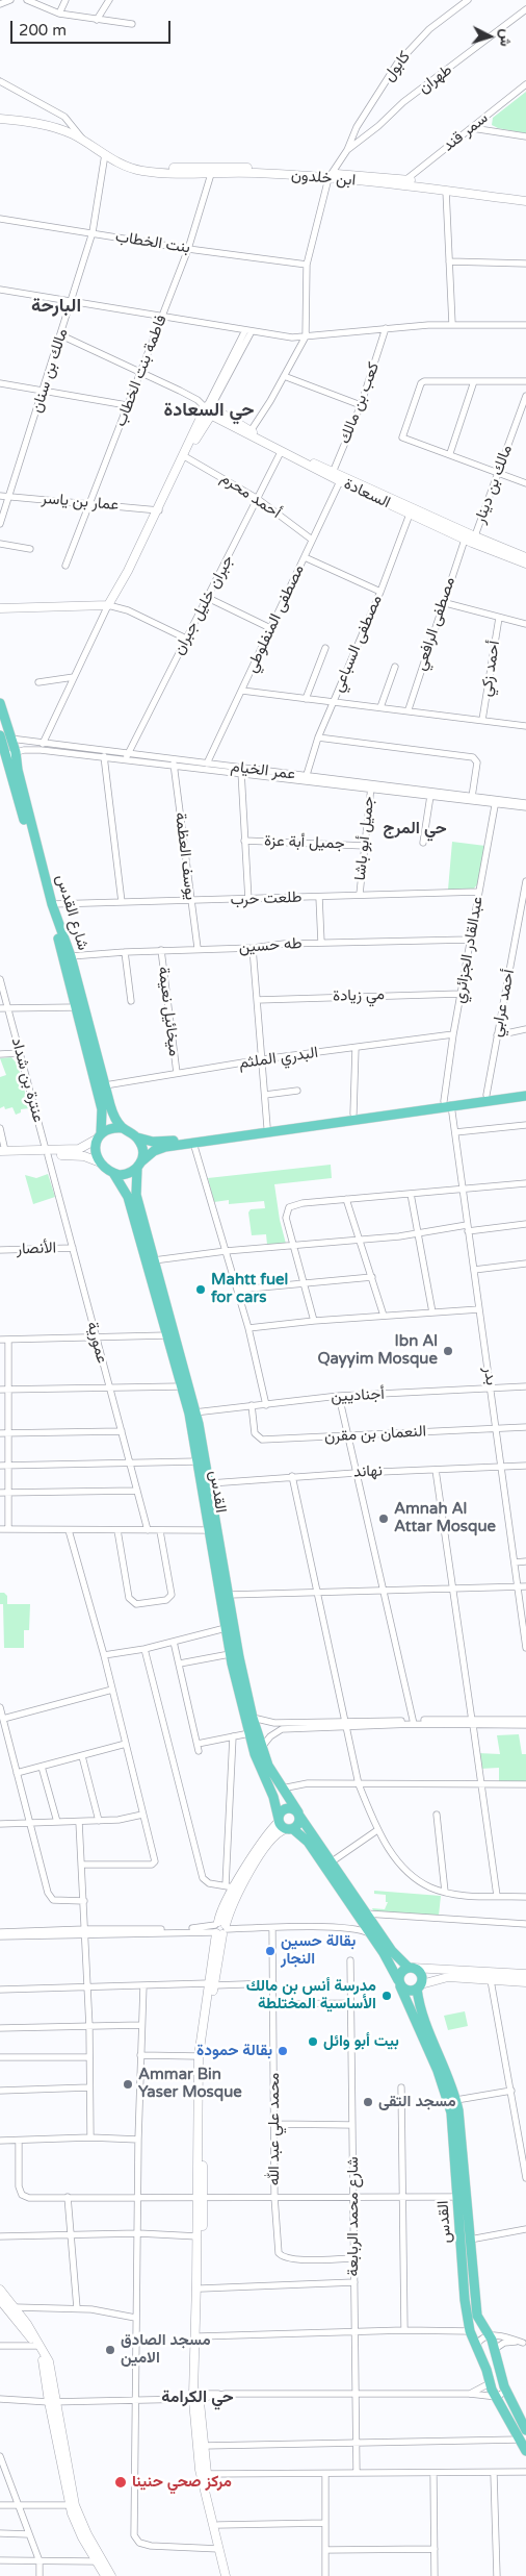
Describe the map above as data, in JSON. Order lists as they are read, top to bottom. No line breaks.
{"streets":{"main road":["شارع القدس","القدس"],"street":["كابول","طهران","سمر قند","ابن خلدون","بنت الخطاب","مالك بن سنان","فاطمة بنت الخطاب","كعب بن مالك","مالك بن دينار","السعادة","أحمد محرم","عمار بن ياسر","جبران خليل جبران","مصطفى المنفلوطي","مصطفى الرافعي","مصطفى السباعي","أحمد زكي","عمر الخيام","جميل أبو باشا","جميل أبة عزة","يوسف العظمة","طلعت حرب","طه حسين","عبدالقادر الجزائري","مي زيادة","أحمد عرابي","ميخائيل نعيمة","البدري الملثم","عنترة بن شداد","الأنصار","عمورية","بدر","أجناديين","النعمان بن مقرن","نهاند","محمد علي عبد الله","شارع محمد الربابعة"]},"crossings":[["كابول","طهران"],["سمر قند","ابن خلدون"],["ابن خلدون","مالك بن سنان"],["ابن خلدون","فاطمة بنت الخطاب"],["بنت الخطاب","مالك بن سنان"],["بنت الخطاب","فاطمة بنت الخطاب"],["مالك بن سنان","السعادة"],["مالك بن سنان","عمار بن ياسر"],["فاطمة بنت الخطاب","السعادة"],["فاطمة بنت الخطاب","عمار بن ياسر"],["كعب بن مالك","السعادة"],["مالك بن دينار","السعادة"],["مالك بن دينار","مصطفى الرافعي"],["السعادة","جبران خليل جبران"],["السعادة","مصطفى المنفلوطي"],["السعادة","مصطفى الرافعي"],["السعادة","مصطفى السباعي"],["أحمد محرم","جبران خليل جبران"],["أحمد محرم","مصطفى المنفلوطي"],["جبران خليل جبران","عمر الخيام"],["مصطفى المنفلوطي","عمر الخيام"],["مصطفى السباعي","عمر الخيام"],["عمر الخيام","جميل أبو باشا"],["عمر الخيام","يوسف العظمة"],["عمر الخيام","شارع القدس"],["عمر الخيام","عبدالقادر الجزائري"],["جميل أبو باشا","جميل أبة عزة"],["جميل أبو باشا","طلعت حرب"],["يوسف العظمة","طلعت حرب"],["يوسف العظمة","طه حسين"],["طلعت حرب","شارع القدس"],["طلعت حرب","عبدالقادر الجزائري"],["شارع القدس","طه حسين"],["شارع القدس","البدري الملثم"],["شارع القدس","القدس"],["طه حسين","عبدالقادر الجزائري"],["طه حسين","ميخائيل نعيمة"],["عبدالقادر الجزائري","مي زيادة"],["عبدالقادر الجزائري","البدري الملثم"],["عبدالقادر الجزائري","بدر"],["ميخائيل نعيمة","البدري الملثم"],["عنترة بن شداد","عمورية"],["الأنصار","عمورية"],["بدر","أجناديين"],["بدر","النعمان بن مقرن"],["بدر","نهاند"],["أجناديين","النعمان بن مقرن"],["أجناديين","القدس"],["نهاند","القدس"],["محمد علي عبد الله","شارع محمد الربابعة"]],"districts":["البارحة","حي السعادة","حي المرج","حي الكرامة"],"places":["Mahtt fuel for cars","Ibn Al Qayyim Mosque","Amnah Al Attar Mosque","بقالة حسين النجار","مدرسة أنس بن مالك الأساسية المختلطة","بيت أبو وائل","بقالة حمودة","Ammar Bin Yaser Mosque","مسجد التقى","مسجد الصادق الامين","مركز صحي حنينا"],"scale_bar":"200 m","north":"right"}
